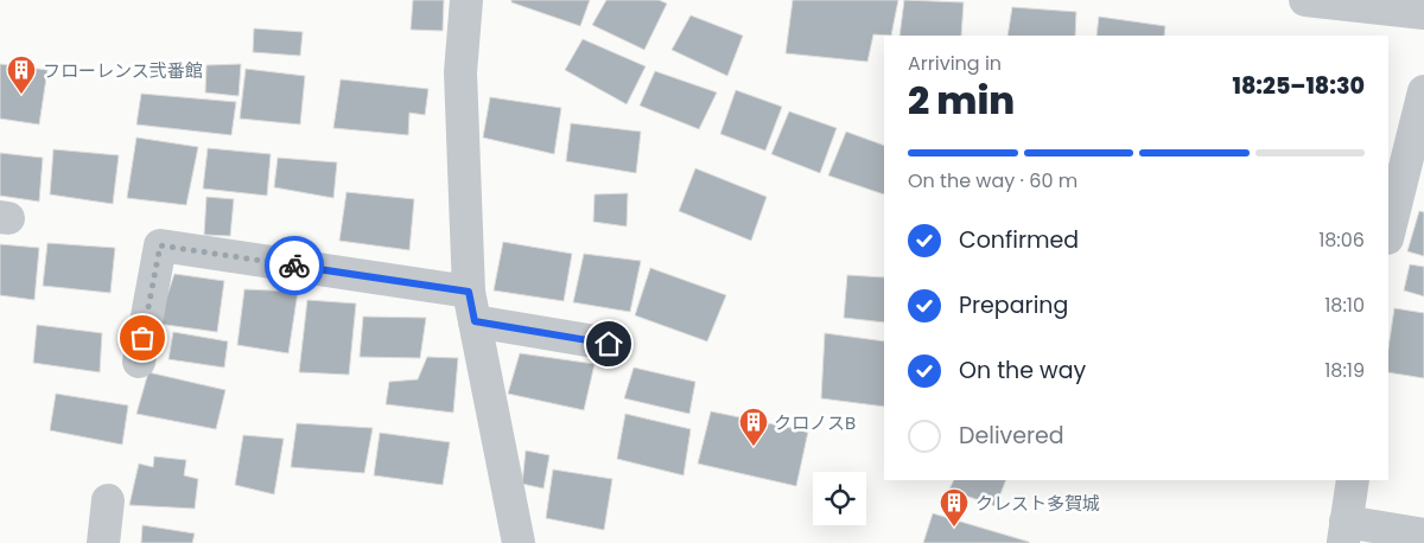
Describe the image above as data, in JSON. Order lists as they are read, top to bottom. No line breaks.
{"places":{"building":["フローレンス弐番館","クロノスB","クレスト多賀城"]},"page":{"heading":["2 min","Arriving in","18:25–18:30"],"bar":"On the way · 60 m","list":[["Confirmed","18:06"],["Preparing","18:10"],["On the way","18:19"],"Delivered"]}}
